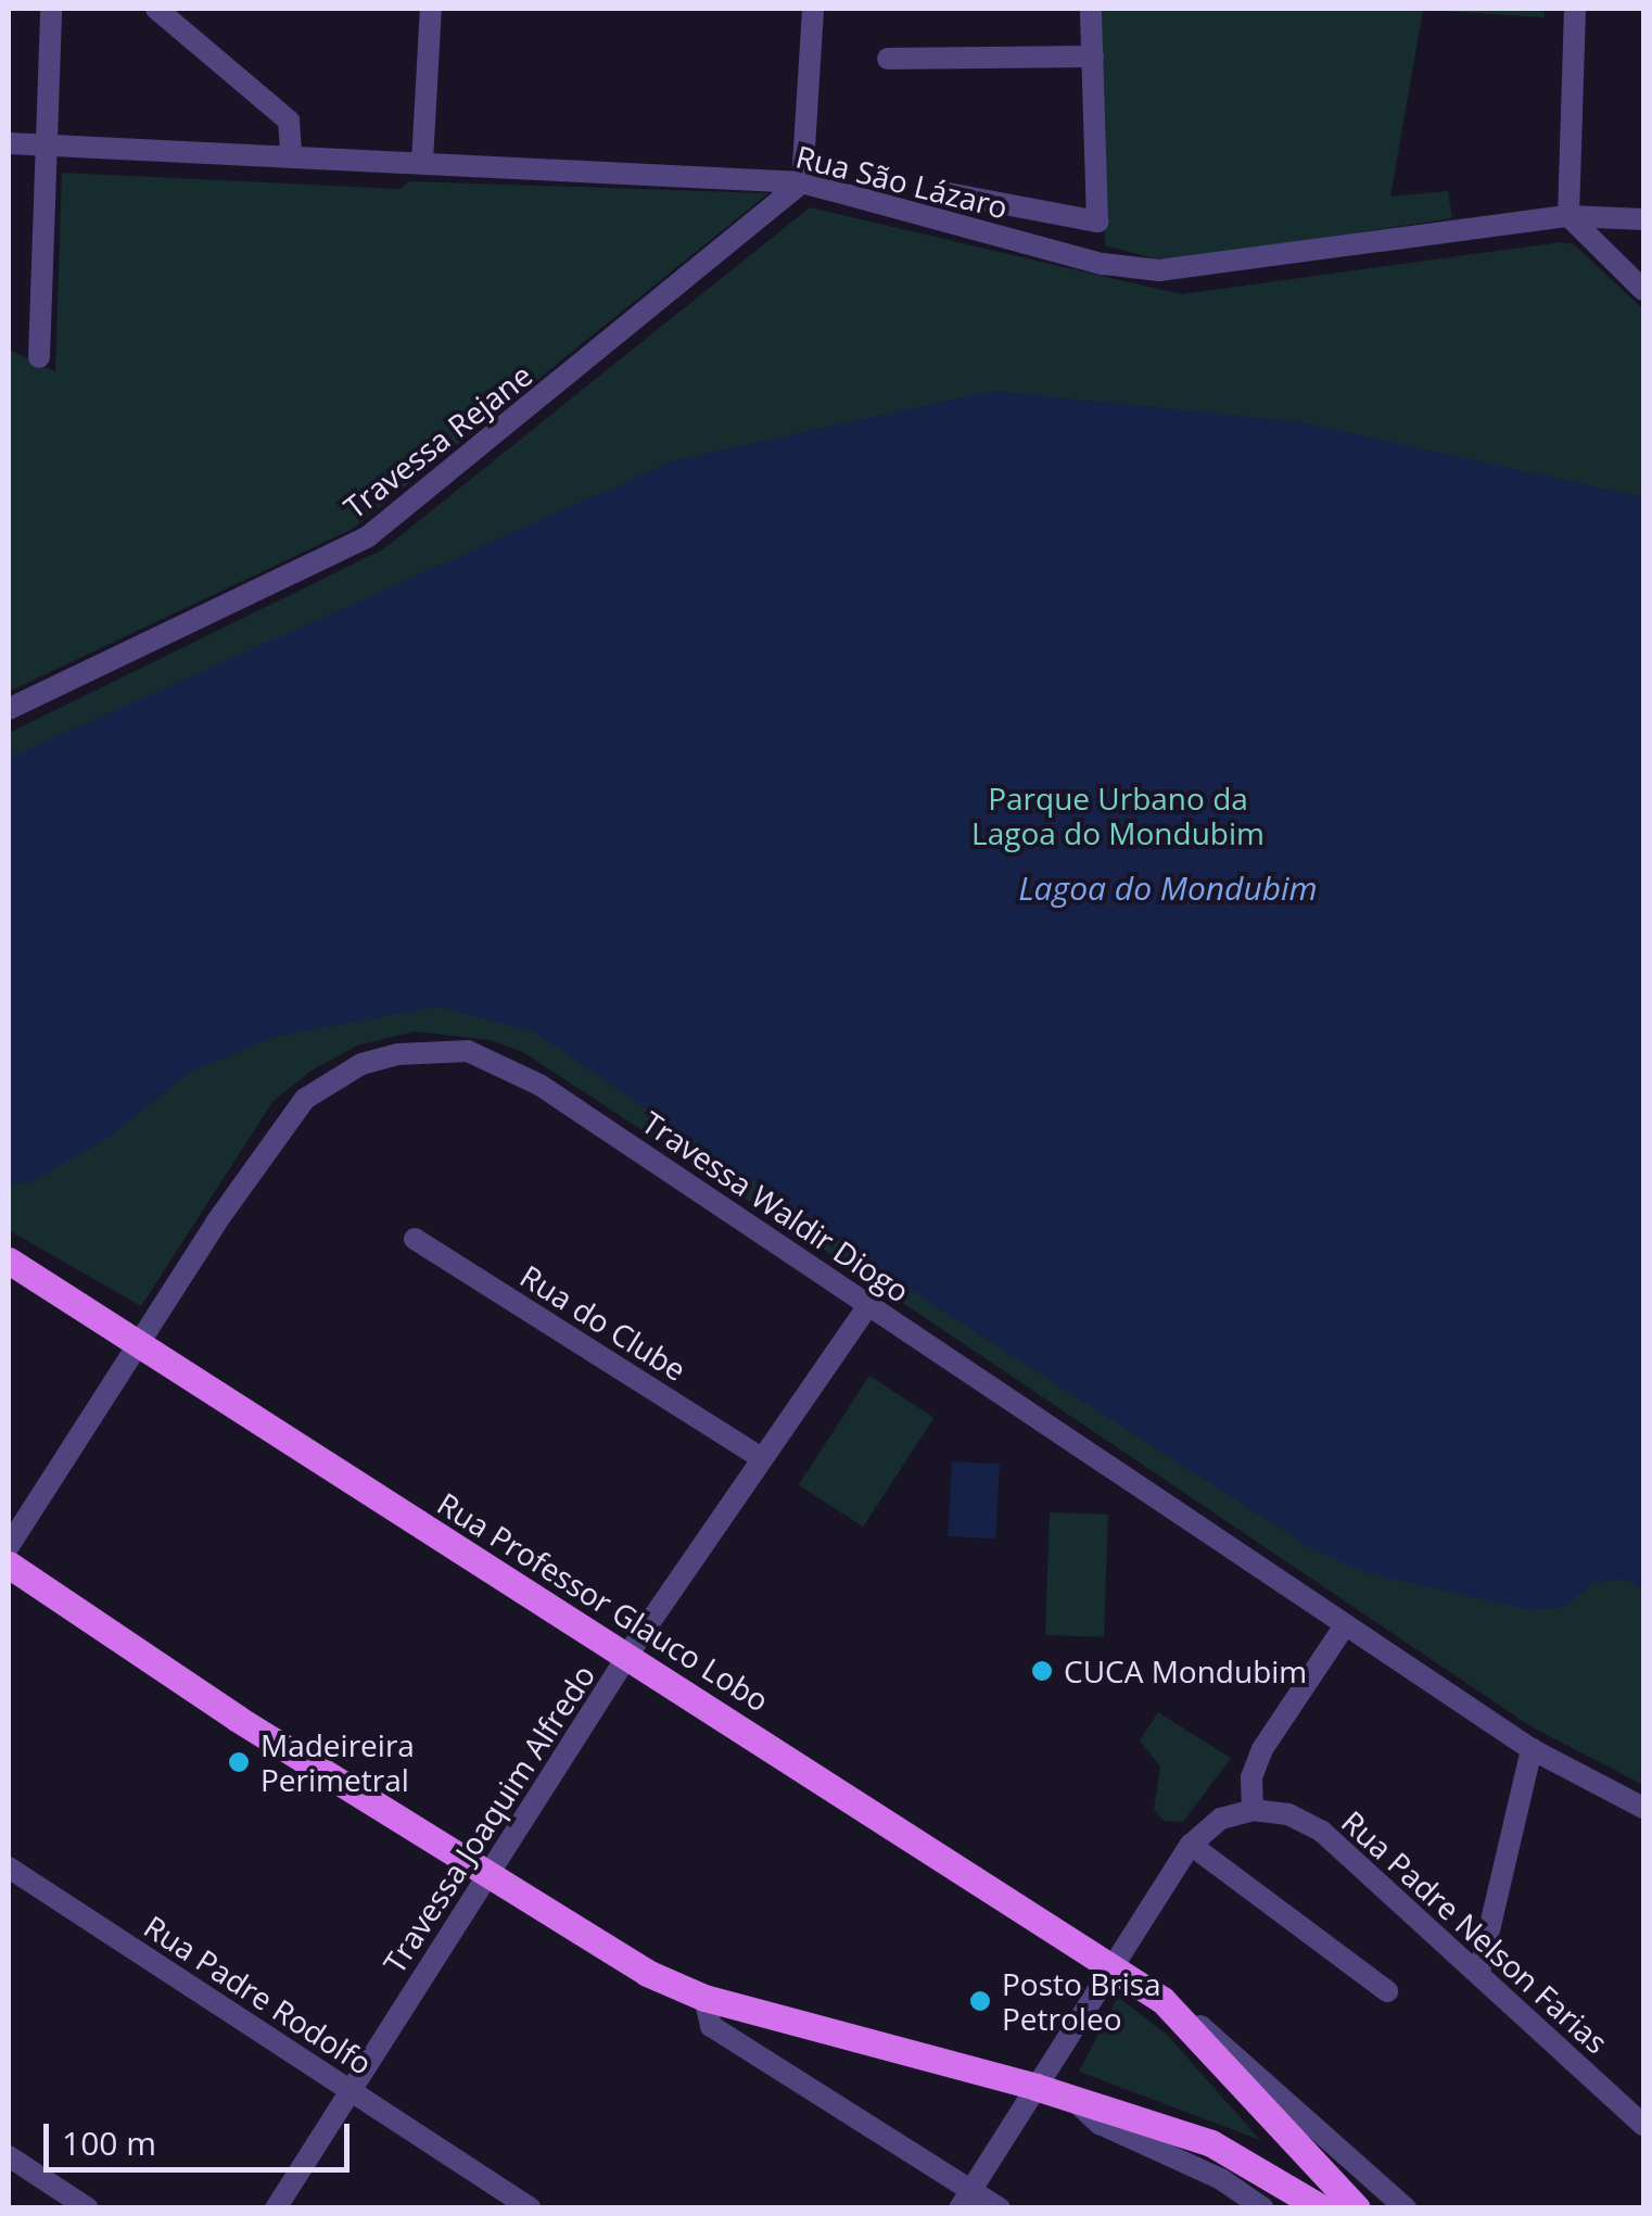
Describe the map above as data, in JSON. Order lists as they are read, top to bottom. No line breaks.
{"streets":{"main road":["Rua Professor Glauco Lobo"],"street":["Rua São Lázaro","Travessa Rejane","Travessa Waldir Diogo","Rua do Clube","Travessa Joaquim Alfredo","Rua Padre Nelson Farias","Rua Padre Rodolfo"]},"crossings":[["Rua São Lázaro","Travessa Rejane"],["Travessa Waldir Diogo","Rua Professor Glauco Lobo"],["Travessa Waldir Diogo","Travessa Joaquim Alfredo"],["Rua do Clube","Travessa Joaquim Alfredo"],["Rua Professor Glauco Lobo","Travessa Joaquim Alfredo"],["Travessa Joaquim Alfredo","Rua Padre Rodolfo"]],"water":["Lagoa do Mondubim"],"parks":["Parque Urbano da Lagoa do Mondubim"],"places":["CUCA Mondubim","Madeireira Perimetral","Posto Brisa Petroleo"],"scale_bar":"100 m"}
